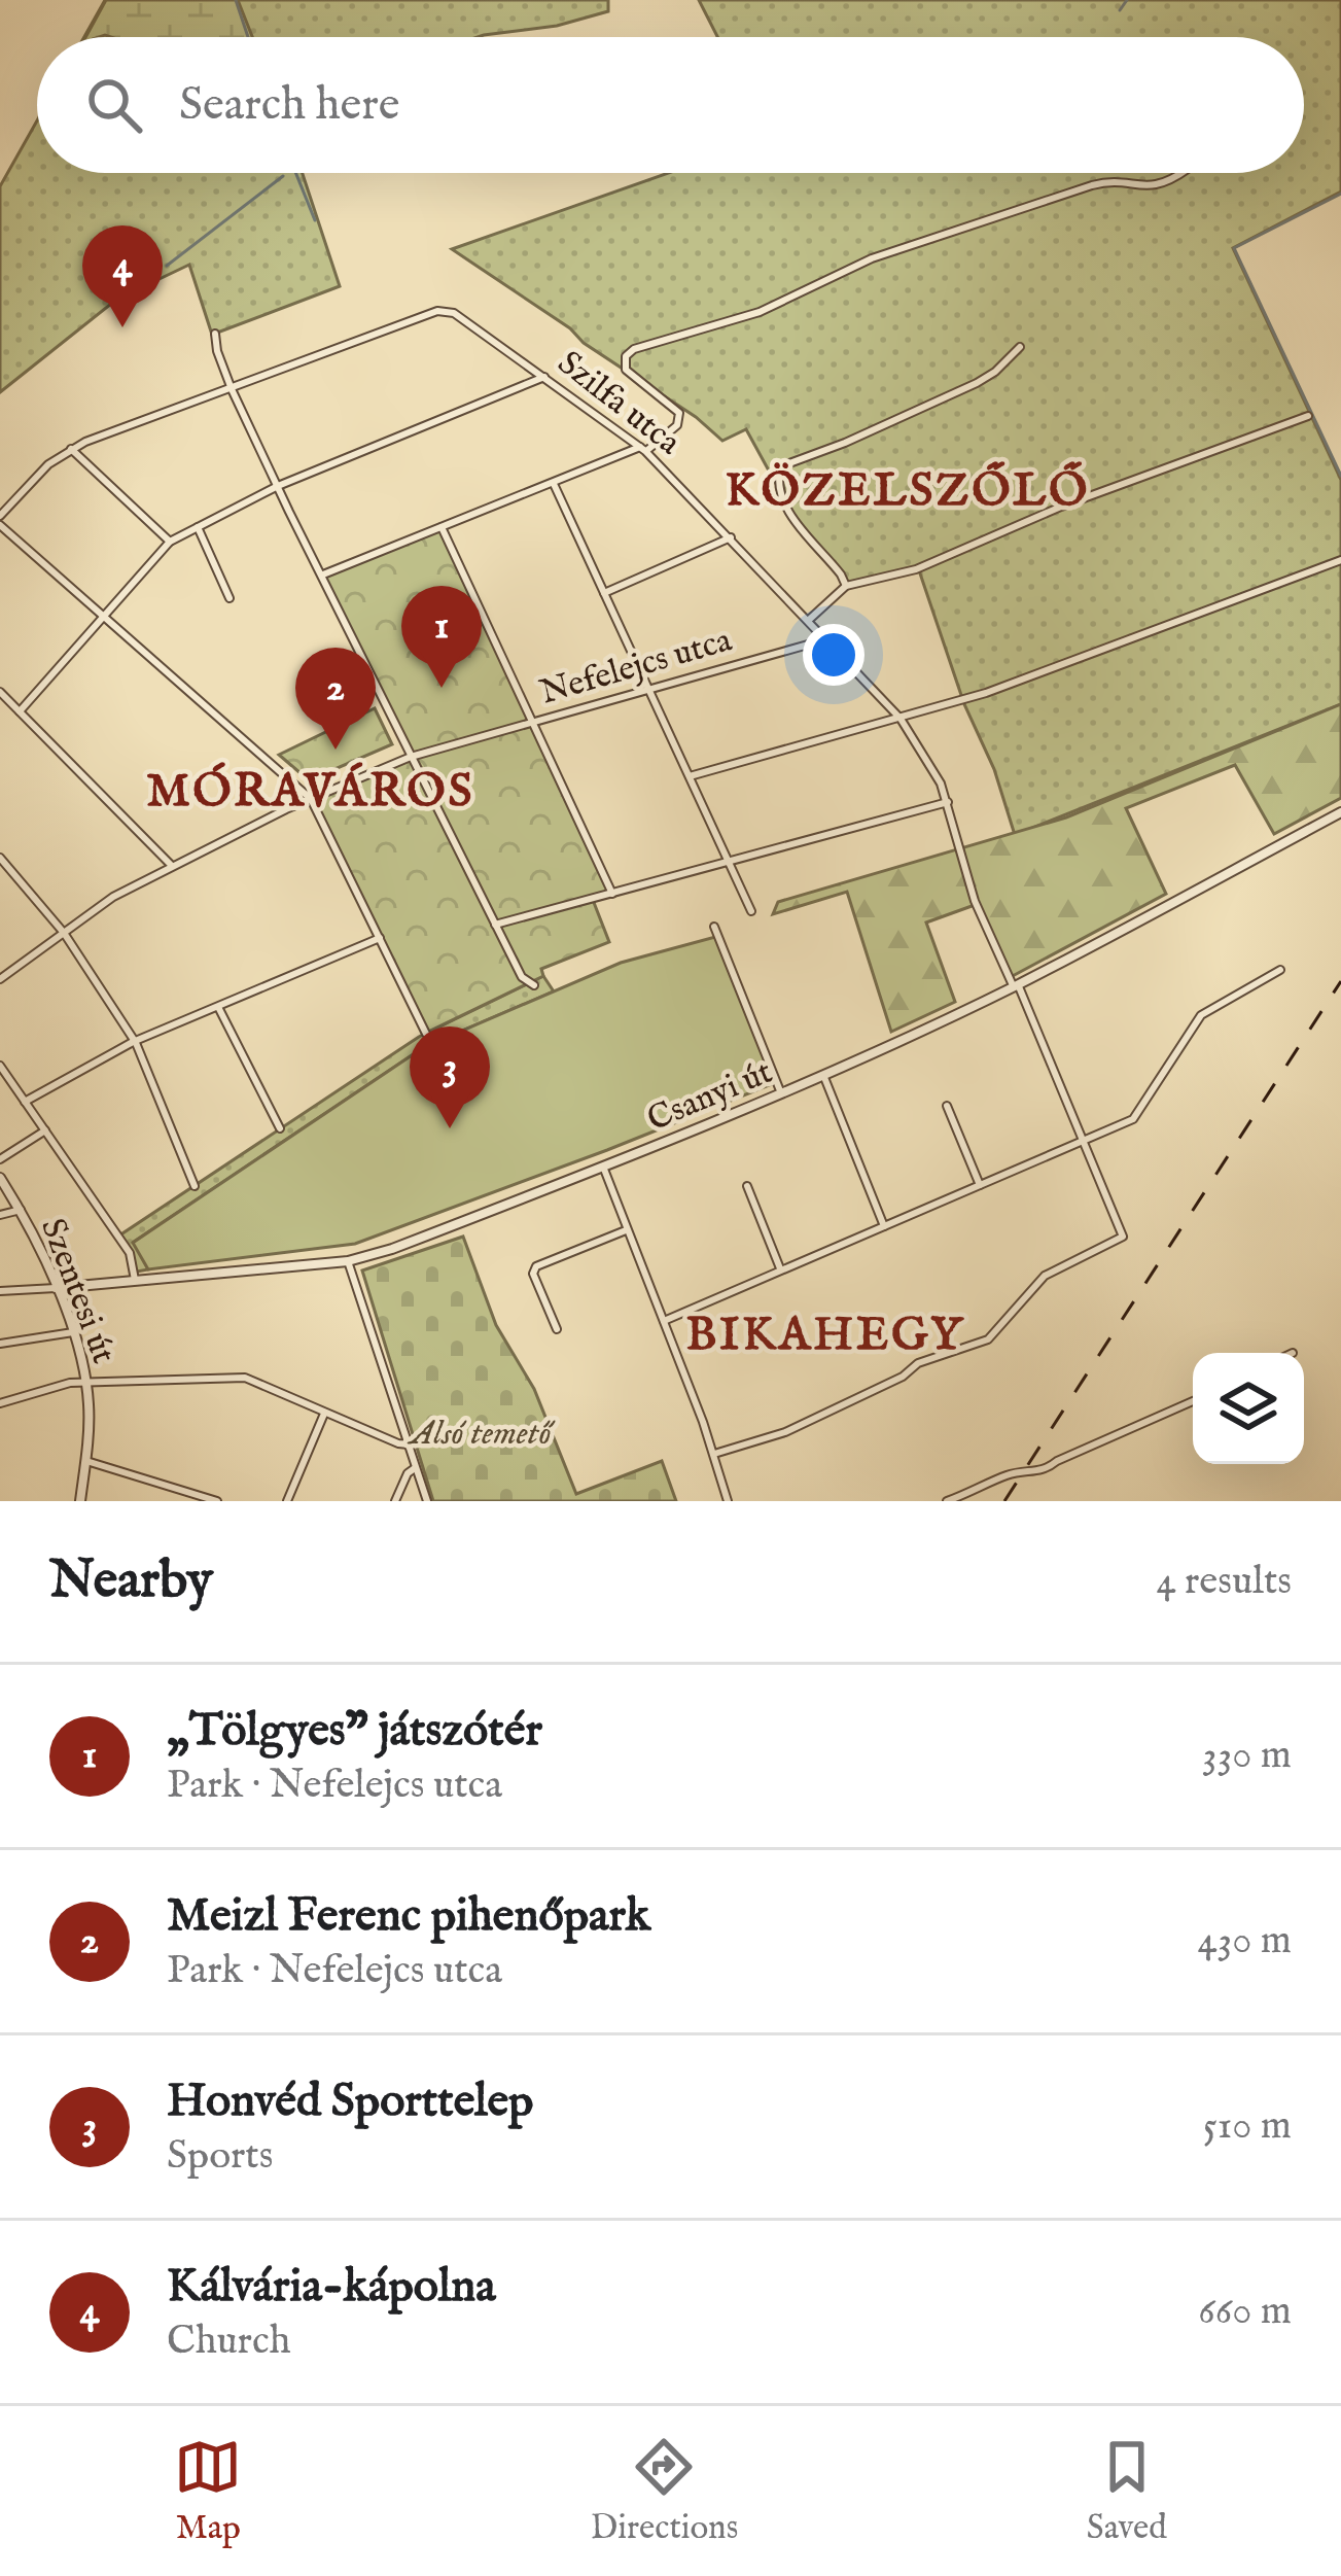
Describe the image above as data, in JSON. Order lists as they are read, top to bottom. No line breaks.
{"streets":{"street":["Szilfa utca","Nefelejcs utca","Csanyi út","Szentesi út"]},"crossings":[["Szilfa utca","Nefelejcs utca"],["Szilfa utca","Csanyi út"],["Csanyi út","Szentesi út"]],"districts":["KÖZELSZŐLŐ","MÓRAVÁROS","BIKAHEGY"],"parks":["Alsó temető"],"page":{"search":"Search here","pins":["4","1","2","3"],"heading":["Nearby","4 results"],"list":[{"mark":"1","name":"„Tölgyes” játszótér","note":"Park · Nefelejcs utca","value":"330 m"},{"mark":"2","name":"Meizl Ferenc pihenőpark","note":"Park · Nefelejcs utca","value":"430 m"},{"mark":"3","name":"Honvéd Sporttelep","note":"Sports","value":"510 m"},{"mark":"4","name":"Kálvária-kápolna","note":"Church","value":"660 m"}],"nav":["Map","Directions","Saved"]}}
